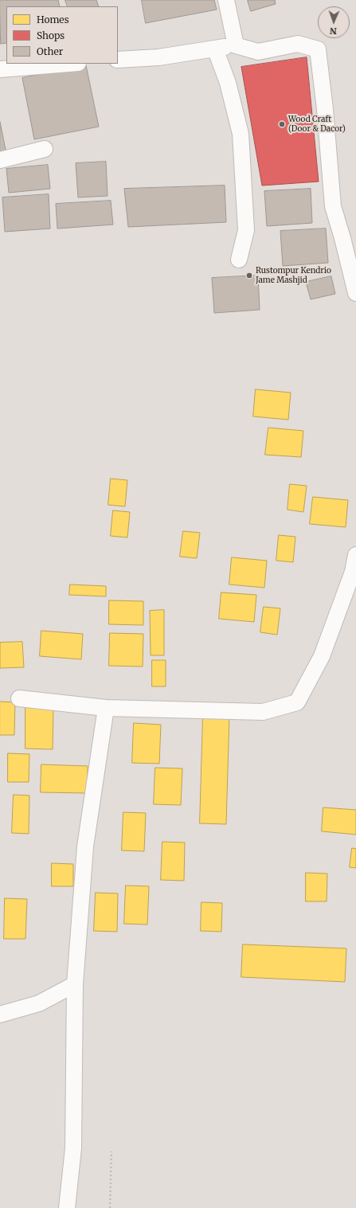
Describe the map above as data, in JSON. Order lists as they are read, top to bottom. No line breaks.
{"places":["Wood Craft (Door & Dacor)","Rustompur Kendrio Jame Mashjid"],"legend":["Homes","Shops","Other"],"north":"bottom"}
